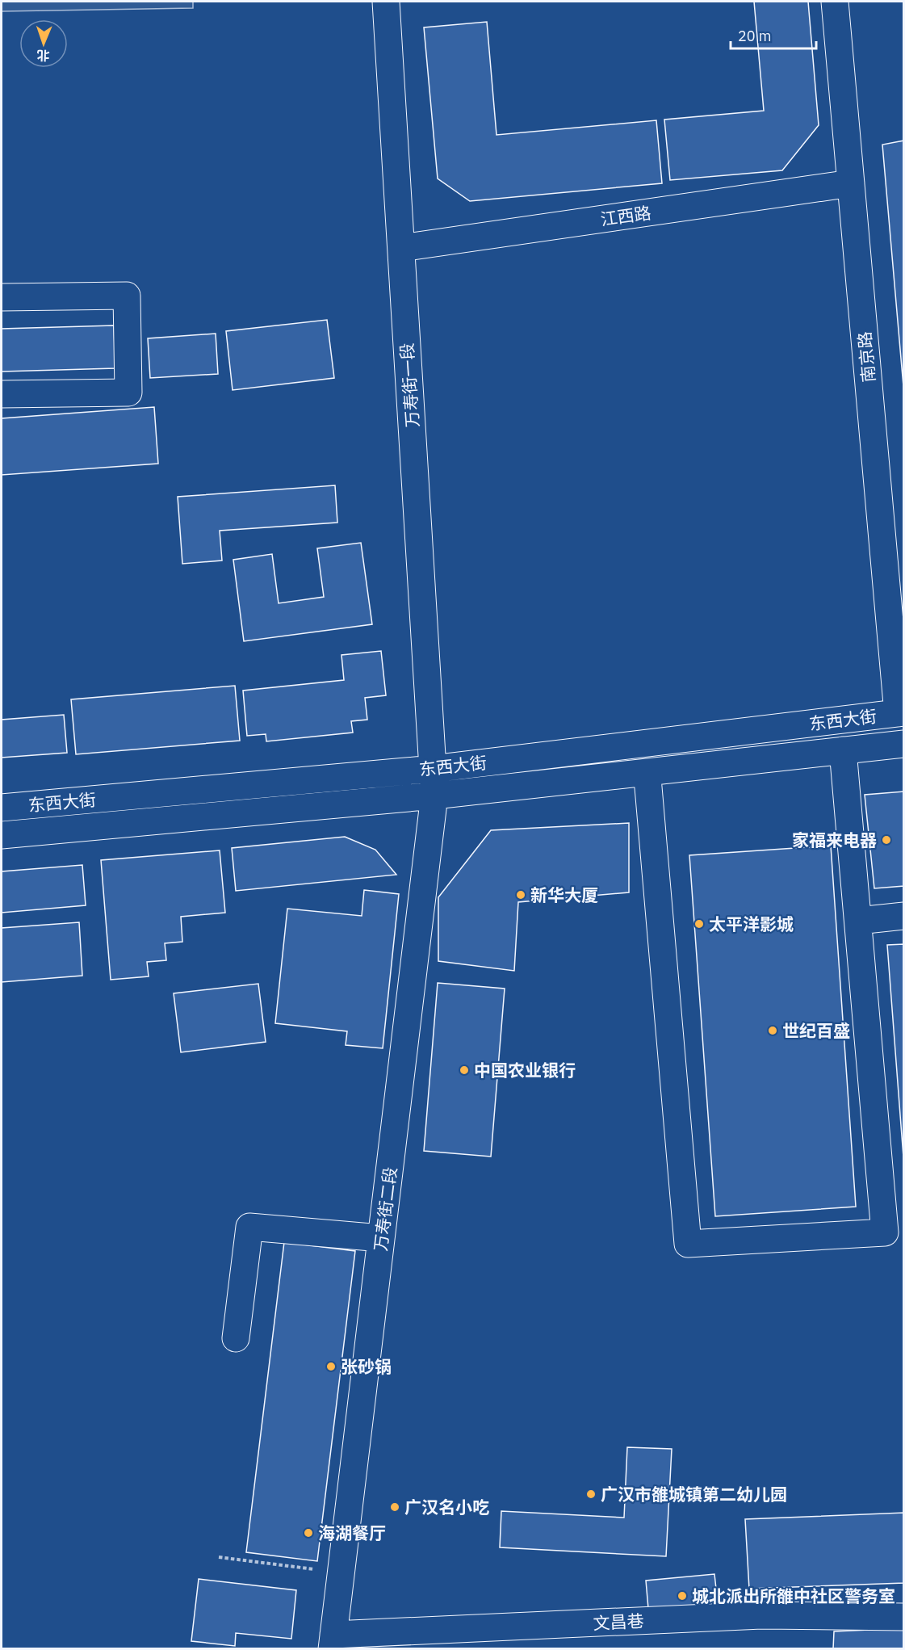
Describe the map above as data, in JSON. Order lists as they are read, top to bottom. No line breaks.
{"streets":{"street":["江西路","南京路","万寿街一段","东西大街","万寿街二段","文昌巷"]},"crossings":[["江西路","南京路"],["江西路","万寿街一段"],["南京路","东西大街"],["万寿街一段","东西大街"],["万寿街一段","万寿街二段"],["东西大街","万寿街二段"],["万寿街二段","文昌巷"]],"places":["家福来电器","新华大厦","太平洋影城","世纪百盛","中国农业银行","张砂锅","广汉市雒城镇第二幼儿园","广汉名小吃","海湖餐厅","城北派出所雒中社区警务室"],"scale_bar":"20 m","north":"bottom"}
